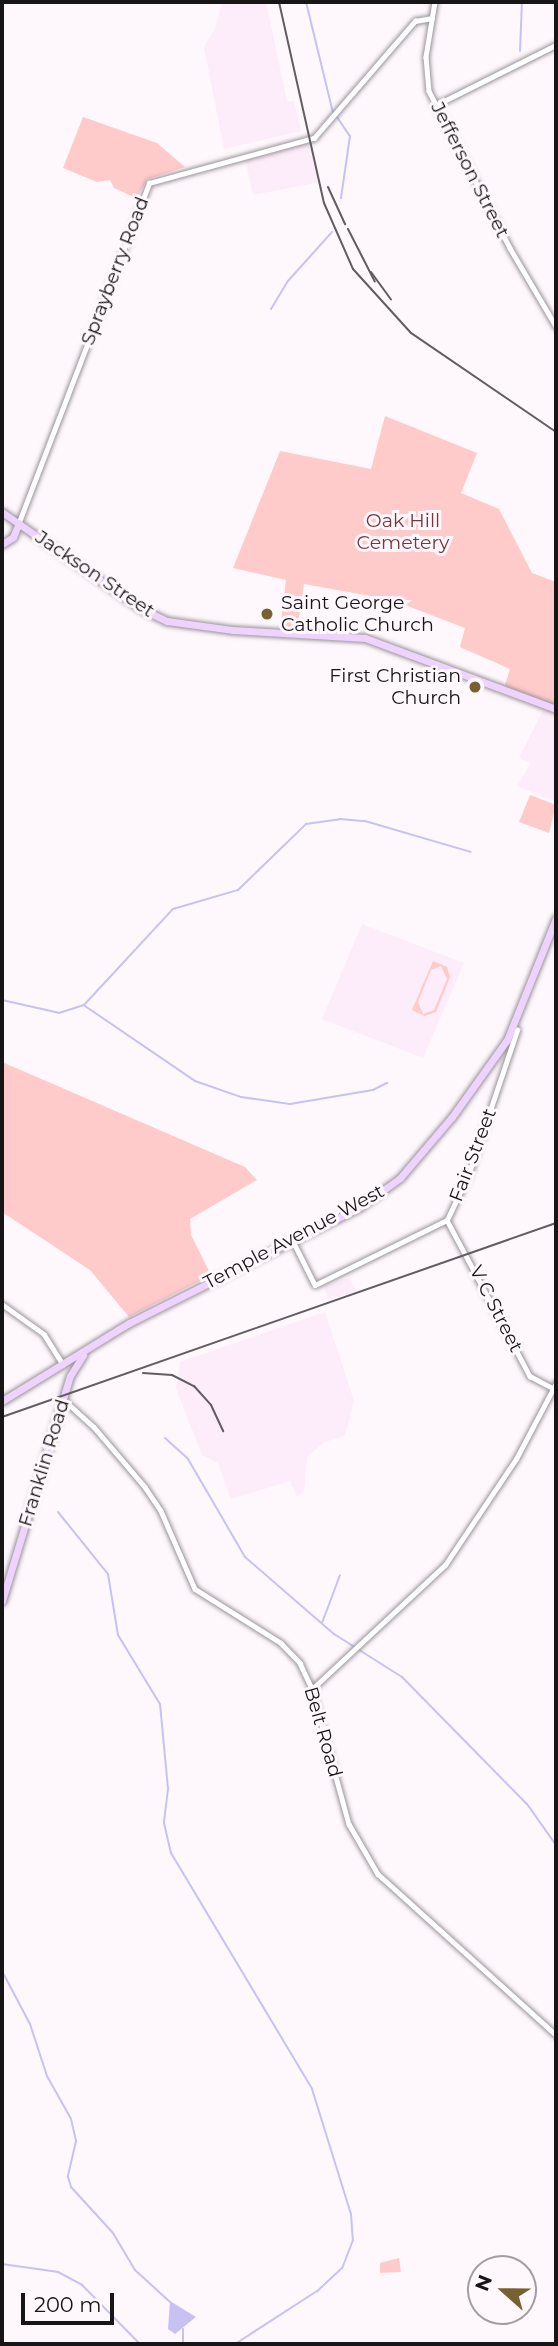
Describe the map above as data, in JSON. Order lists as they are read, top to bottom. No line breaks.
{"streets":{"main road":["Jackson Street","Temple Avenue West","Franklin Road"],"street":["Jefferson Street","Sprayberry Road","Fair Street","V C Street","Belt Road"]},"crossings":[["Jefferson Street","Sprayberry Road"],["Sprayberry Road","Jackson Street"],["Fair Street","Temple Avenue West"],["Fair Street","V C Street"],["Temple Avenue West","Franklin Road"],["Franklin Road","Belt Road"]],"parks":["Oak Hill Cemetery"],"places":["Saint George Catholic Church","First Christian Church"],"scale_bar":"200 m","north":"left"}
